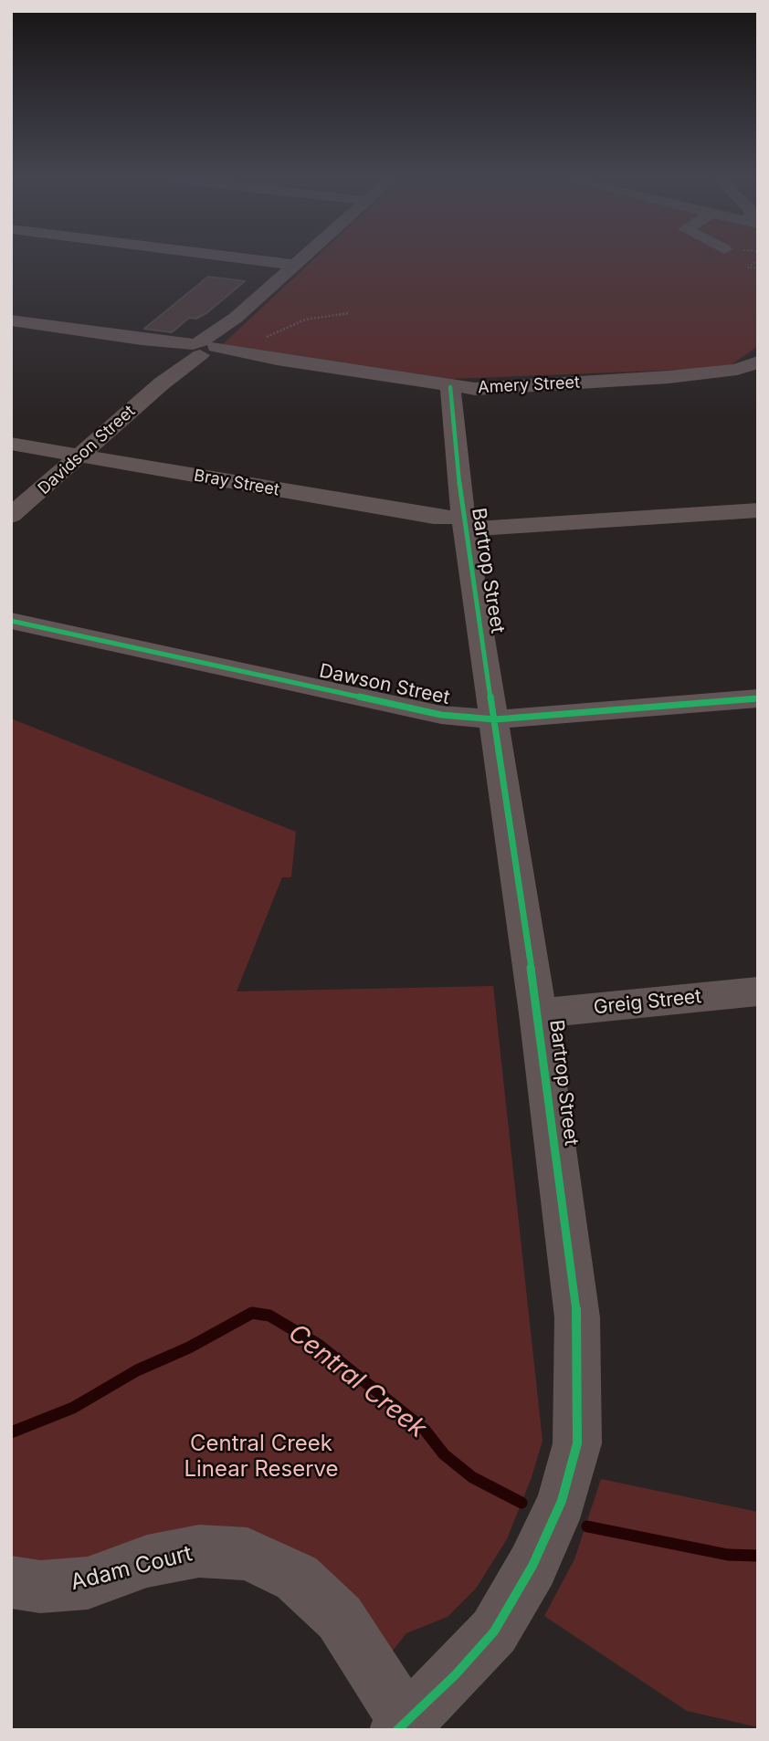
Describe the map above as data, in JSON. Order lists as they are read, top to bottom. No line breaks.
{"streets":{"street":["Amery Street","Davidson Street","Bray Street","Bartrop Street","Dawson Street","Greig Street","Adam Court"]},"crossings":[["Amery Street","Davidson Street"],["Amery Street","Bartrop Street"],["Davidson Street","Bray Street"],["Bray Street","Bartrop Street"],["Bartrop Street","Dawson Street"],["Bartrop Street","Greig Street"],["Bartrop Street","Adam Court"]],"water":["Central Creek"],"parks":["Central Creek Linear Reserve"]}
